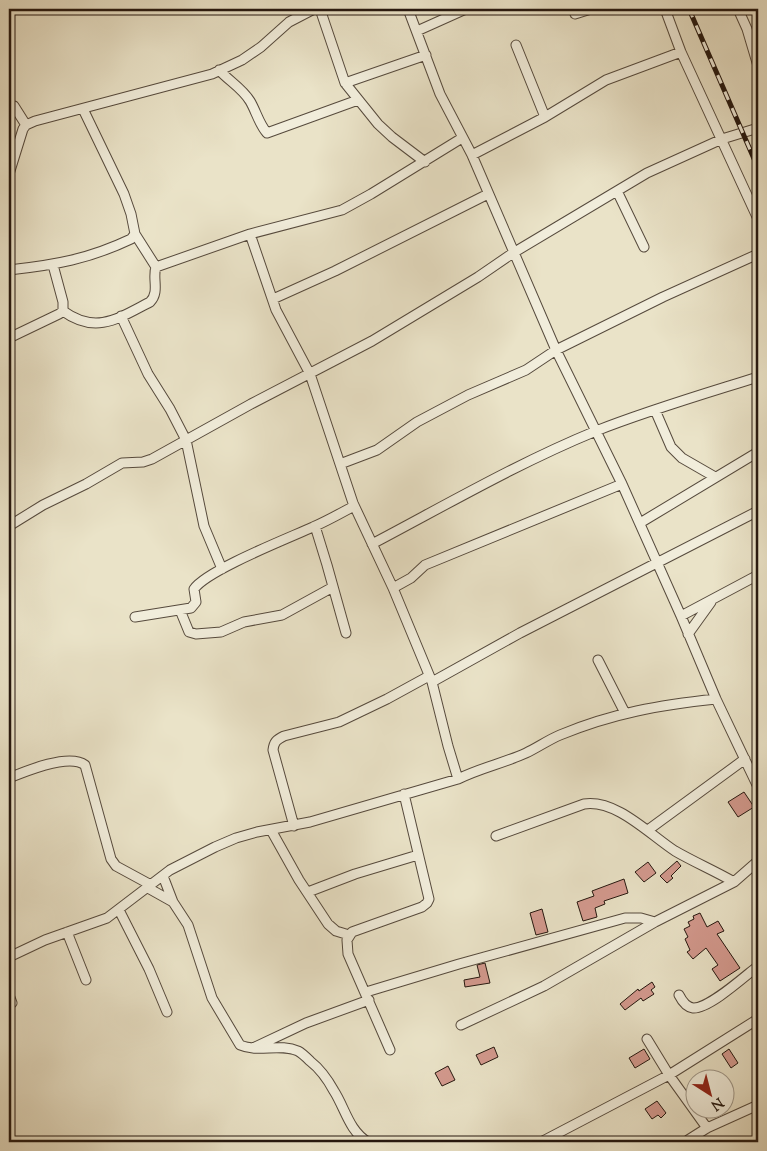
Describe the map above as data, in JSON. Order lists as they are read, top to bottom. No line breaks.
{"north":"bottom right"}
